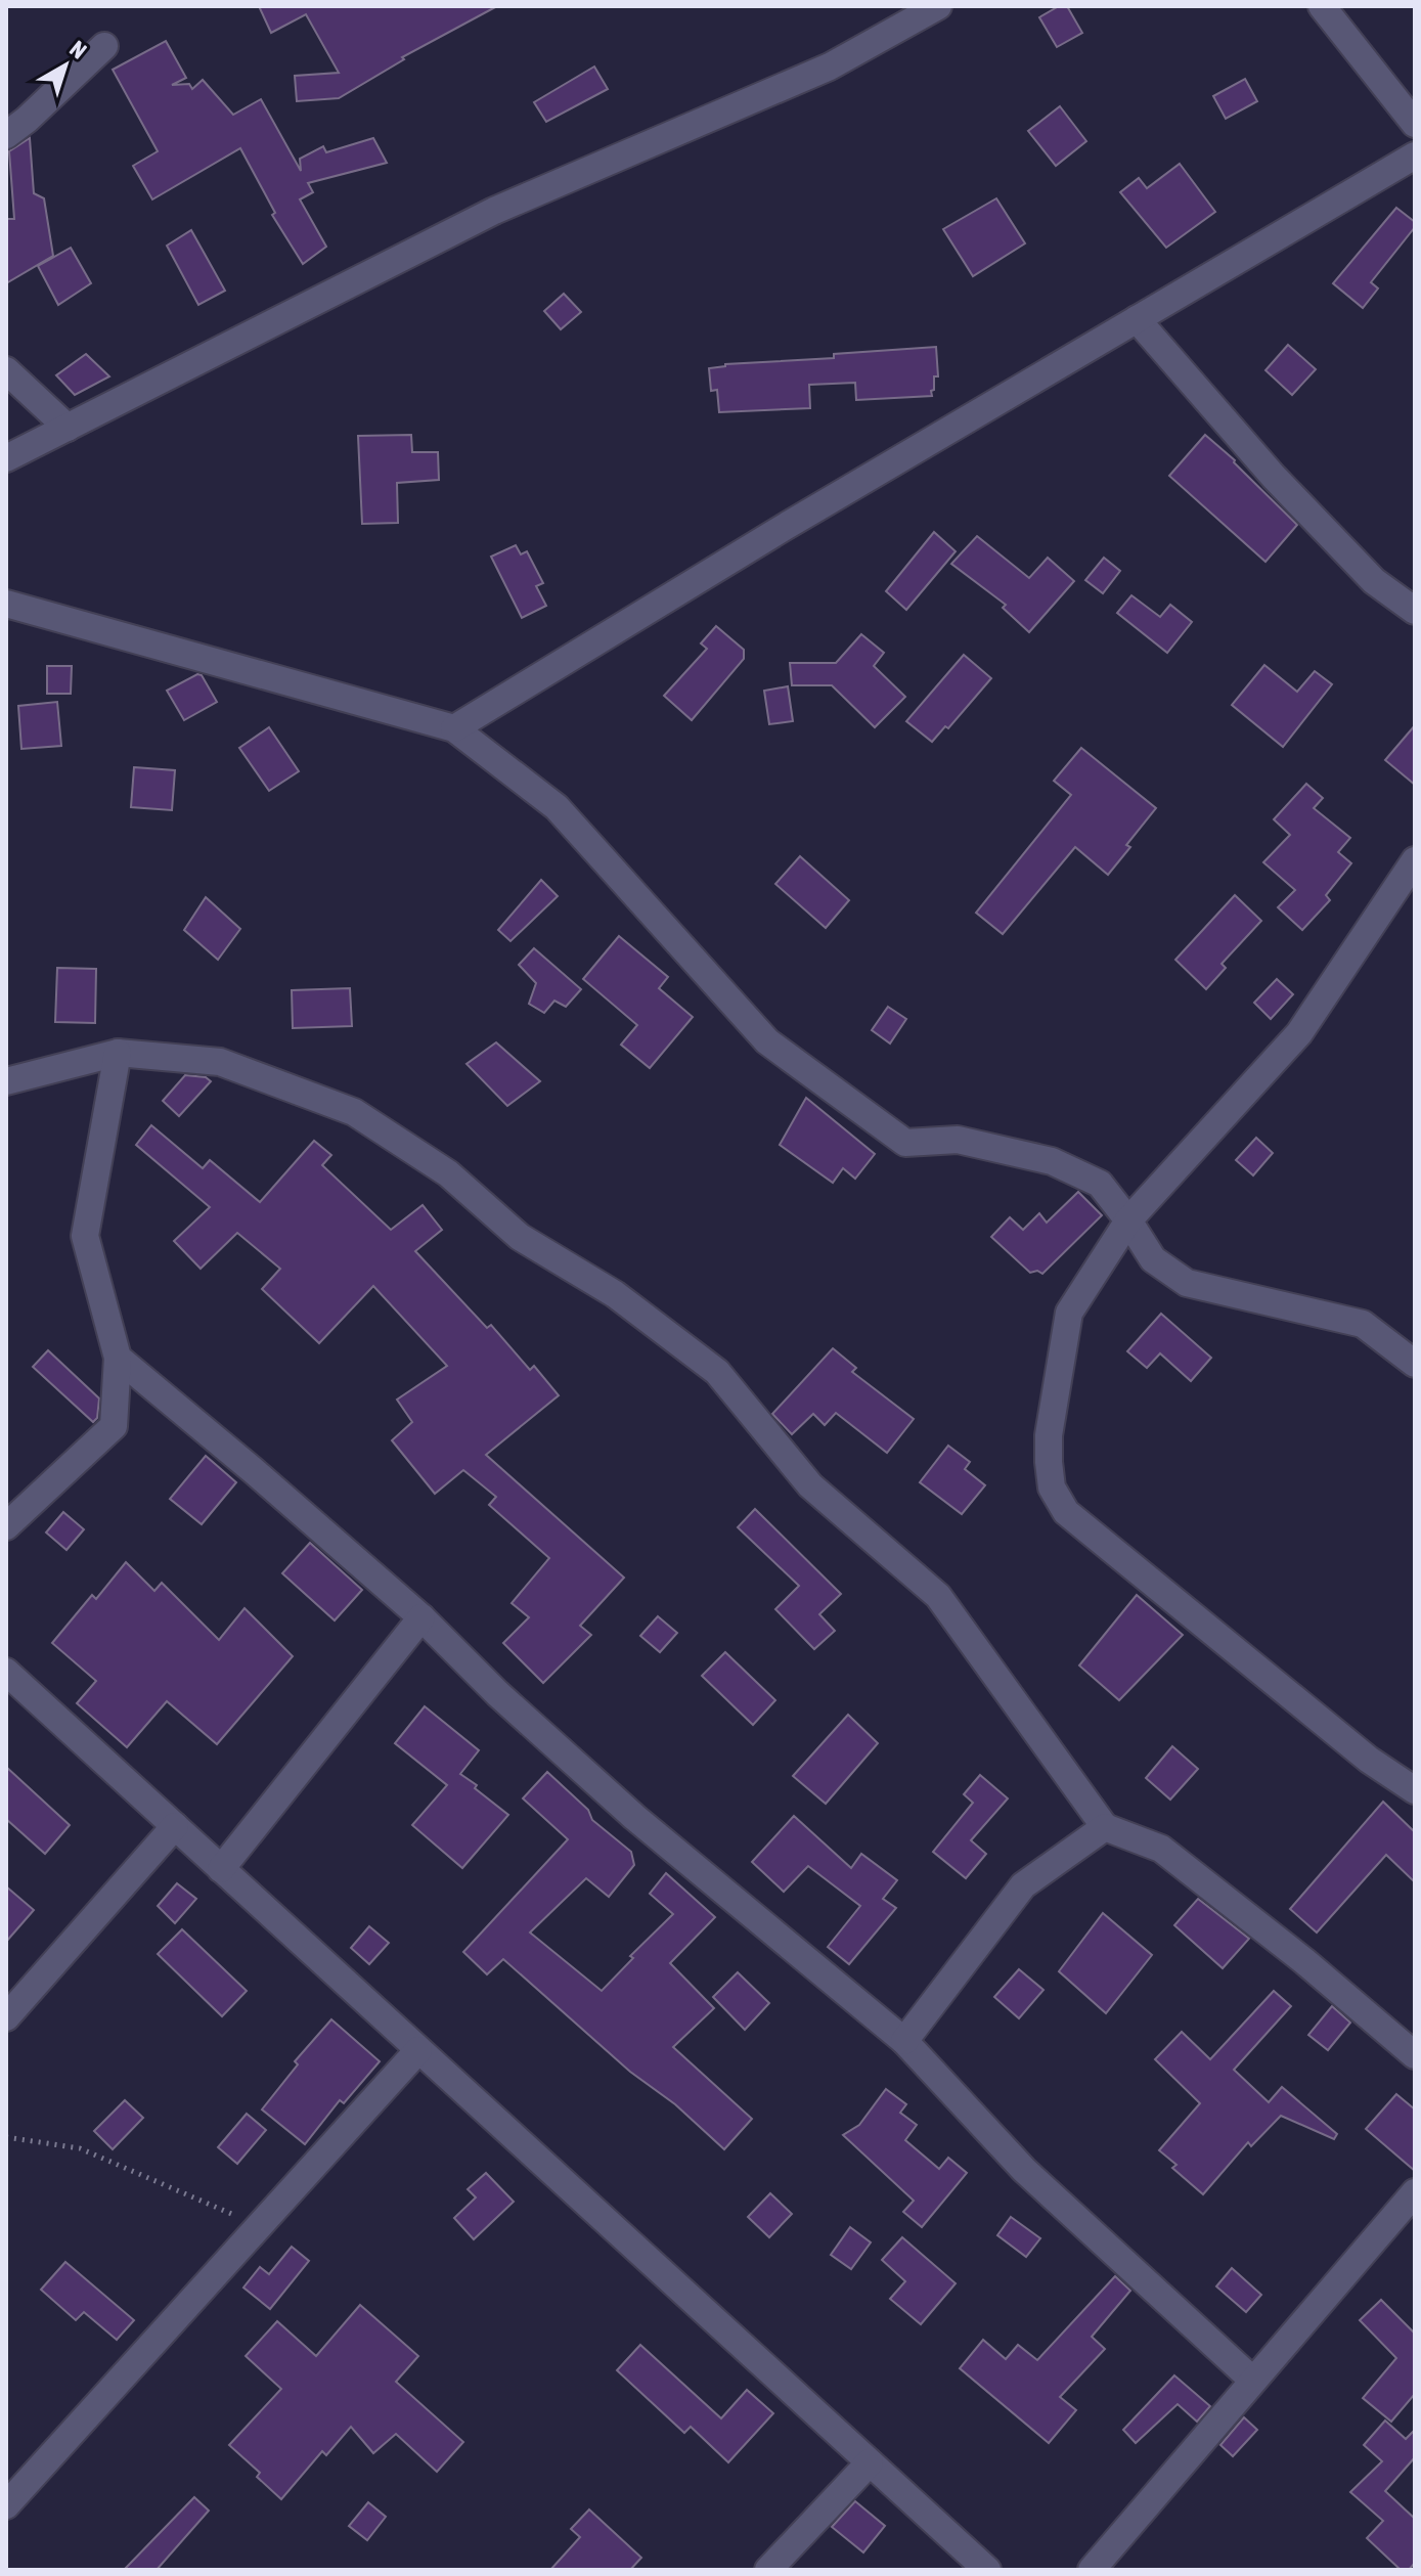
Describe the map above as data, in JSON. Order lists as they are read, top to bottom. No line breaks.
{"north":"top right"}
